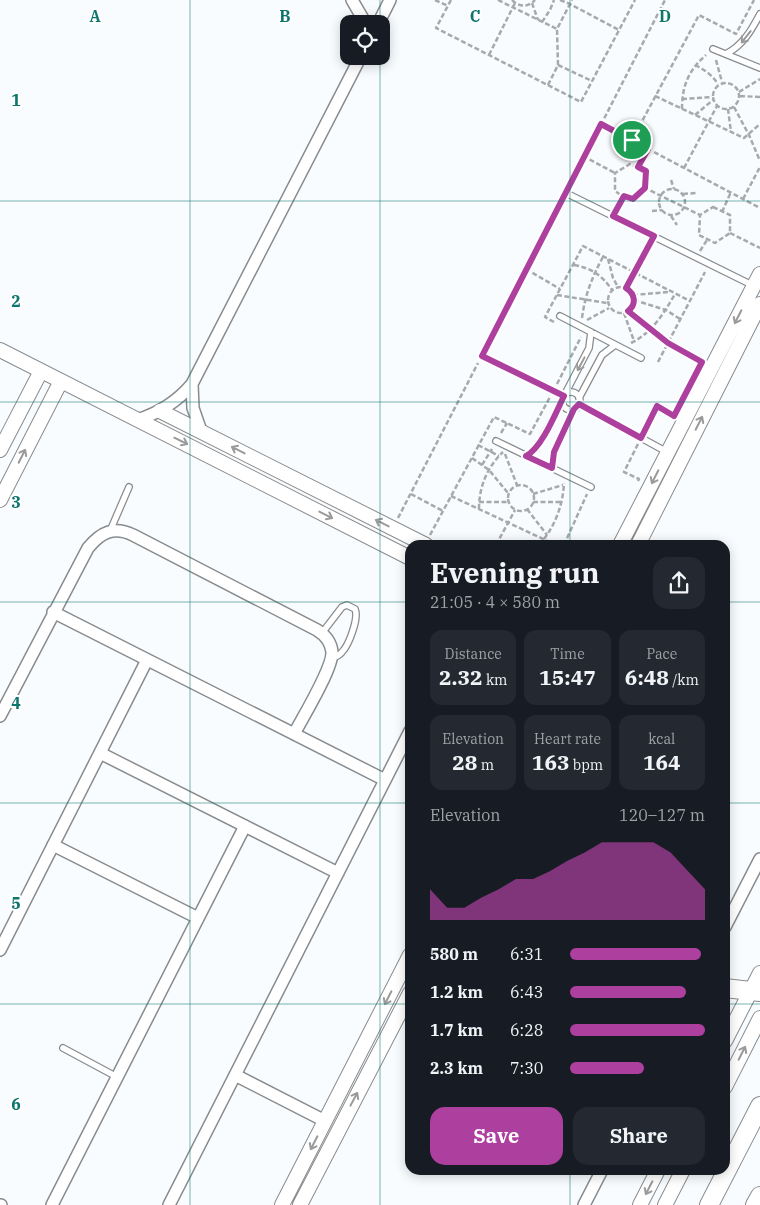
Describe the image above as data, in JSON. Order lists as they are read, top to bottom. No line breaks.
{"page":{"heading":["Evening run","21:05 · 4 × 580 m"],"stats":[["Distance","2.32 km"],["Time","15:47"],["Pace","6:48 /km"],["Elevation","28 m"],["Heart rate","163 bpm"],["kcal","164"]],"chart":["Elevation","120–127 m"],"list":[{"name":"580 m","note":"6:31"},{"name":"1.2 km","note":"6:43"},{"name":"1.7 km","note":"6:28"},{"name":"2.3 km","note":"7:30"}],"buttons":["Save","Share"]},"grid":{"columns":["A","B","C","D"],"rows":["1","2","3","4","5","6"]}}
